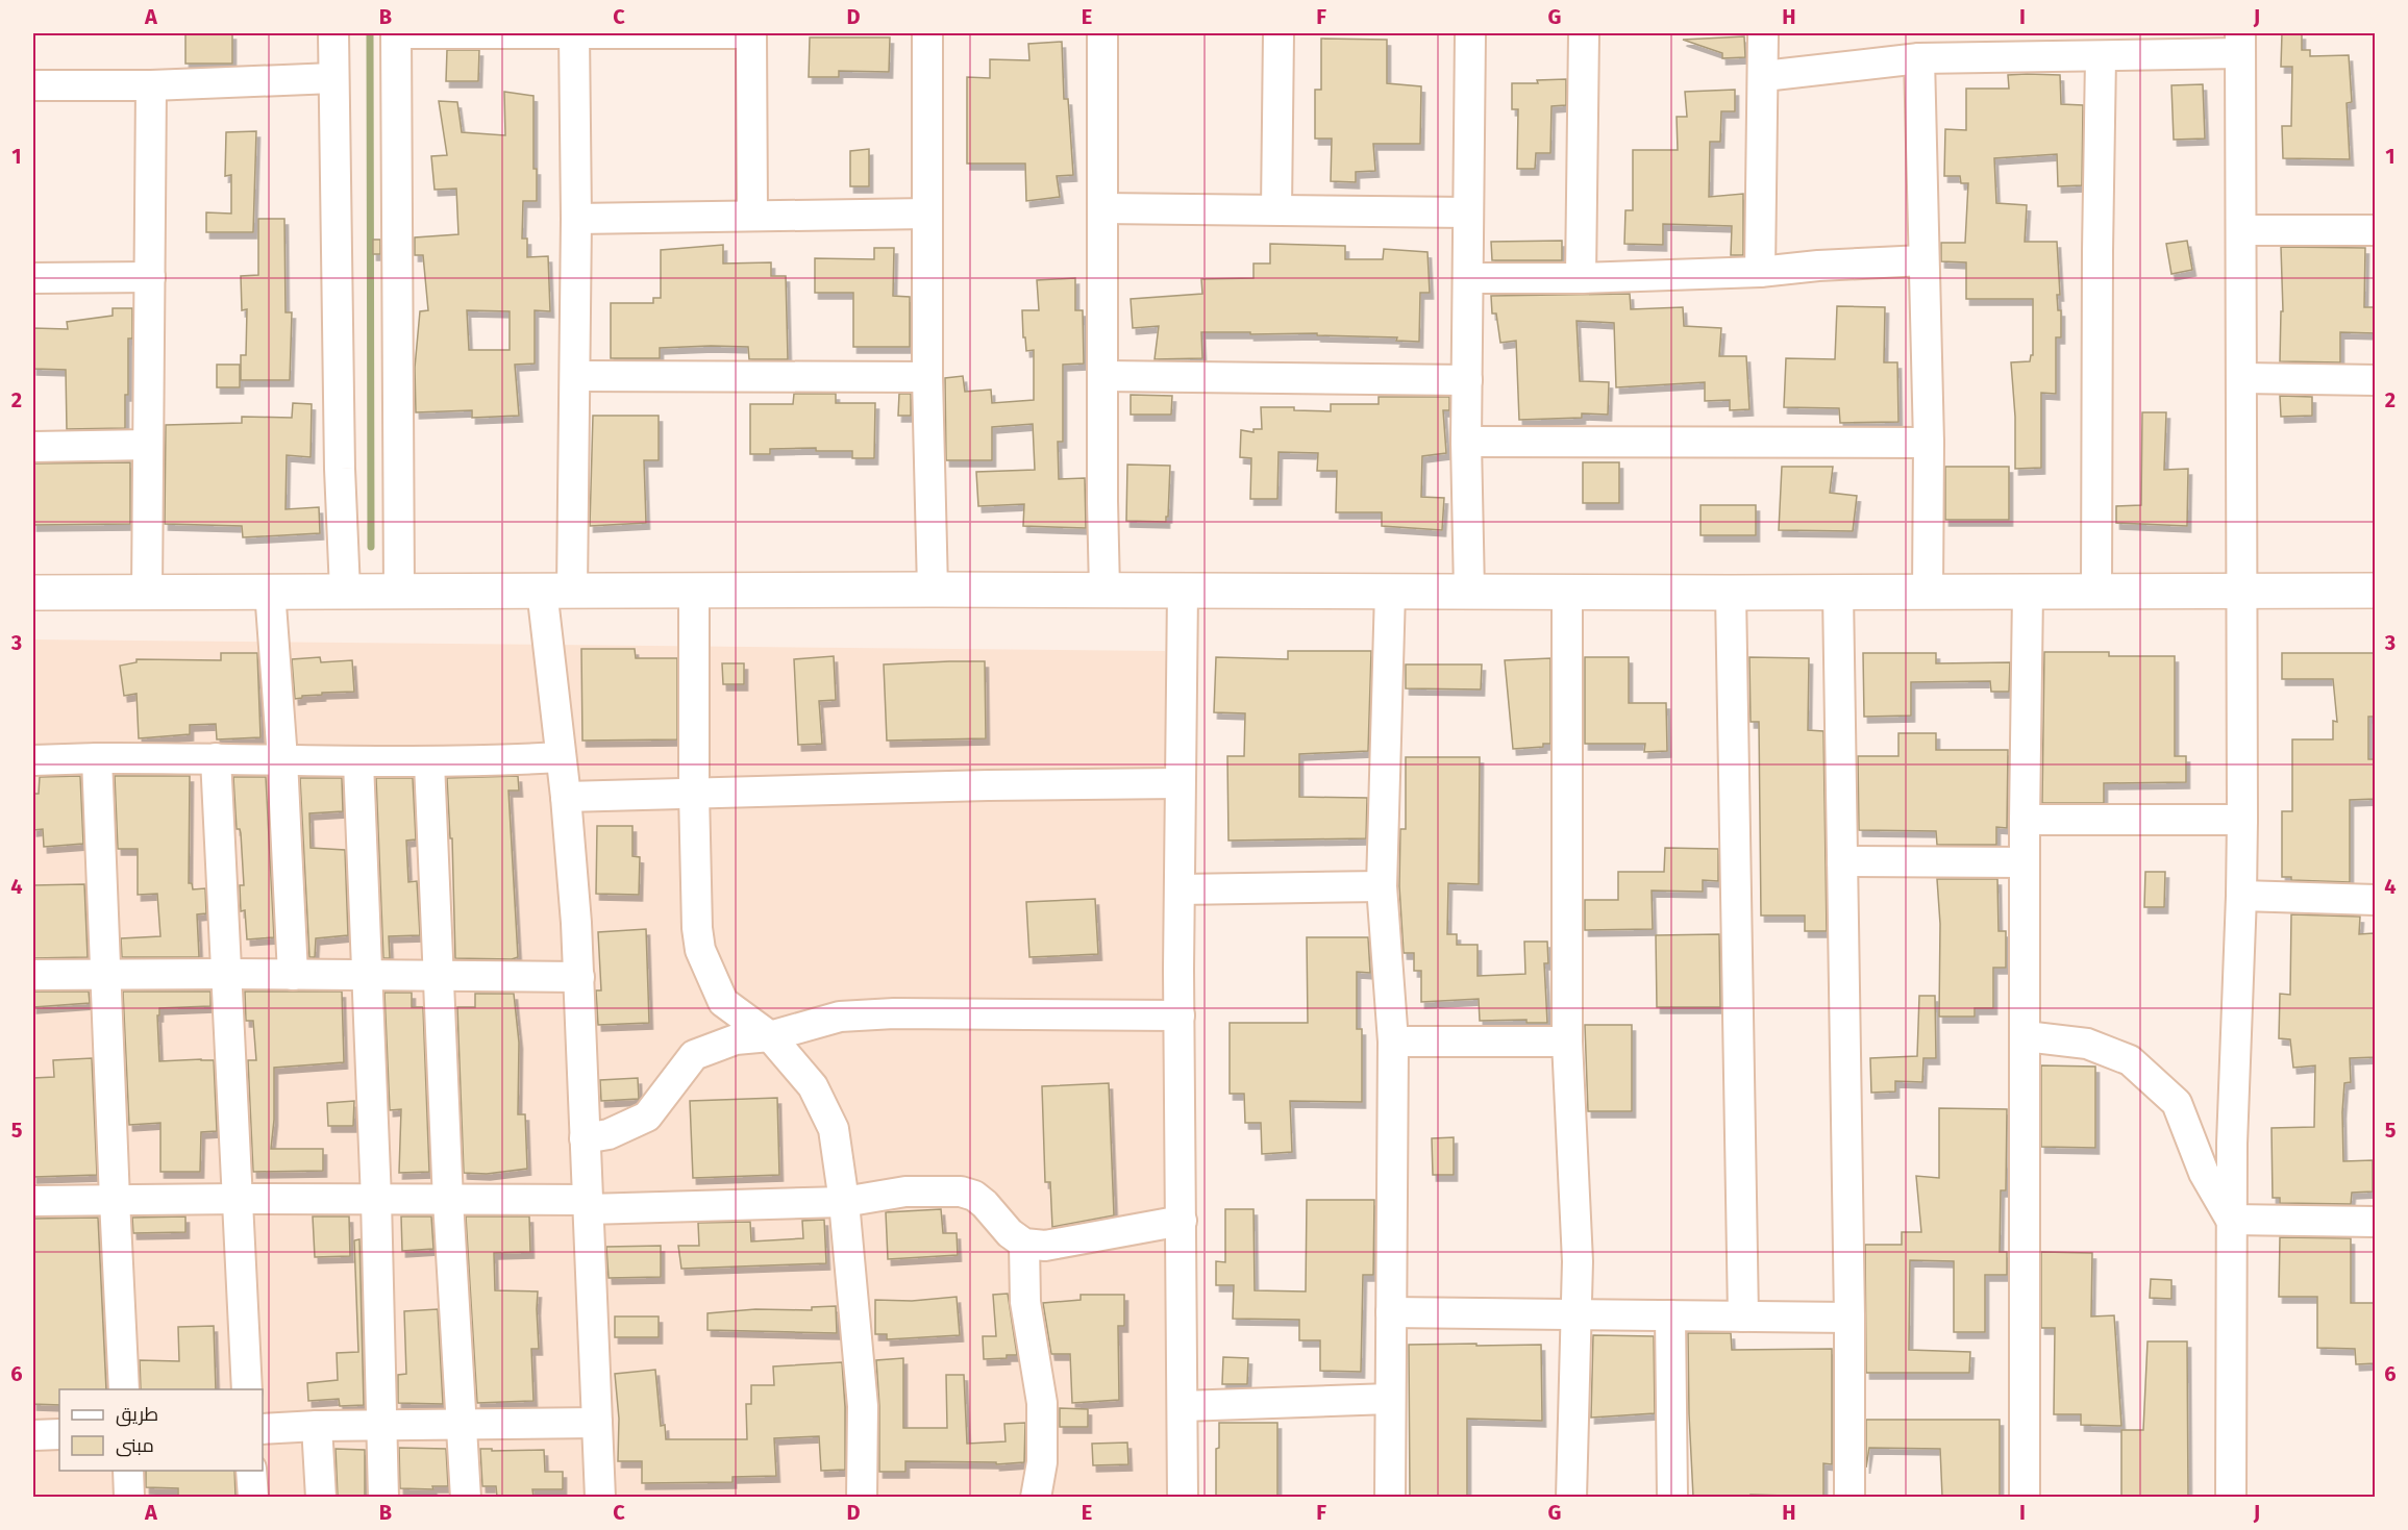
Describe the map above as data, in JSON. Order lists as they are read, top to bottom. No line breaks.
{"legend":["طريق","مبنى"],"grid":{"columns":["A","B","C","D","E","F","G","H","I","J"],"rows":["1","2","3","4","5","6"]}}
